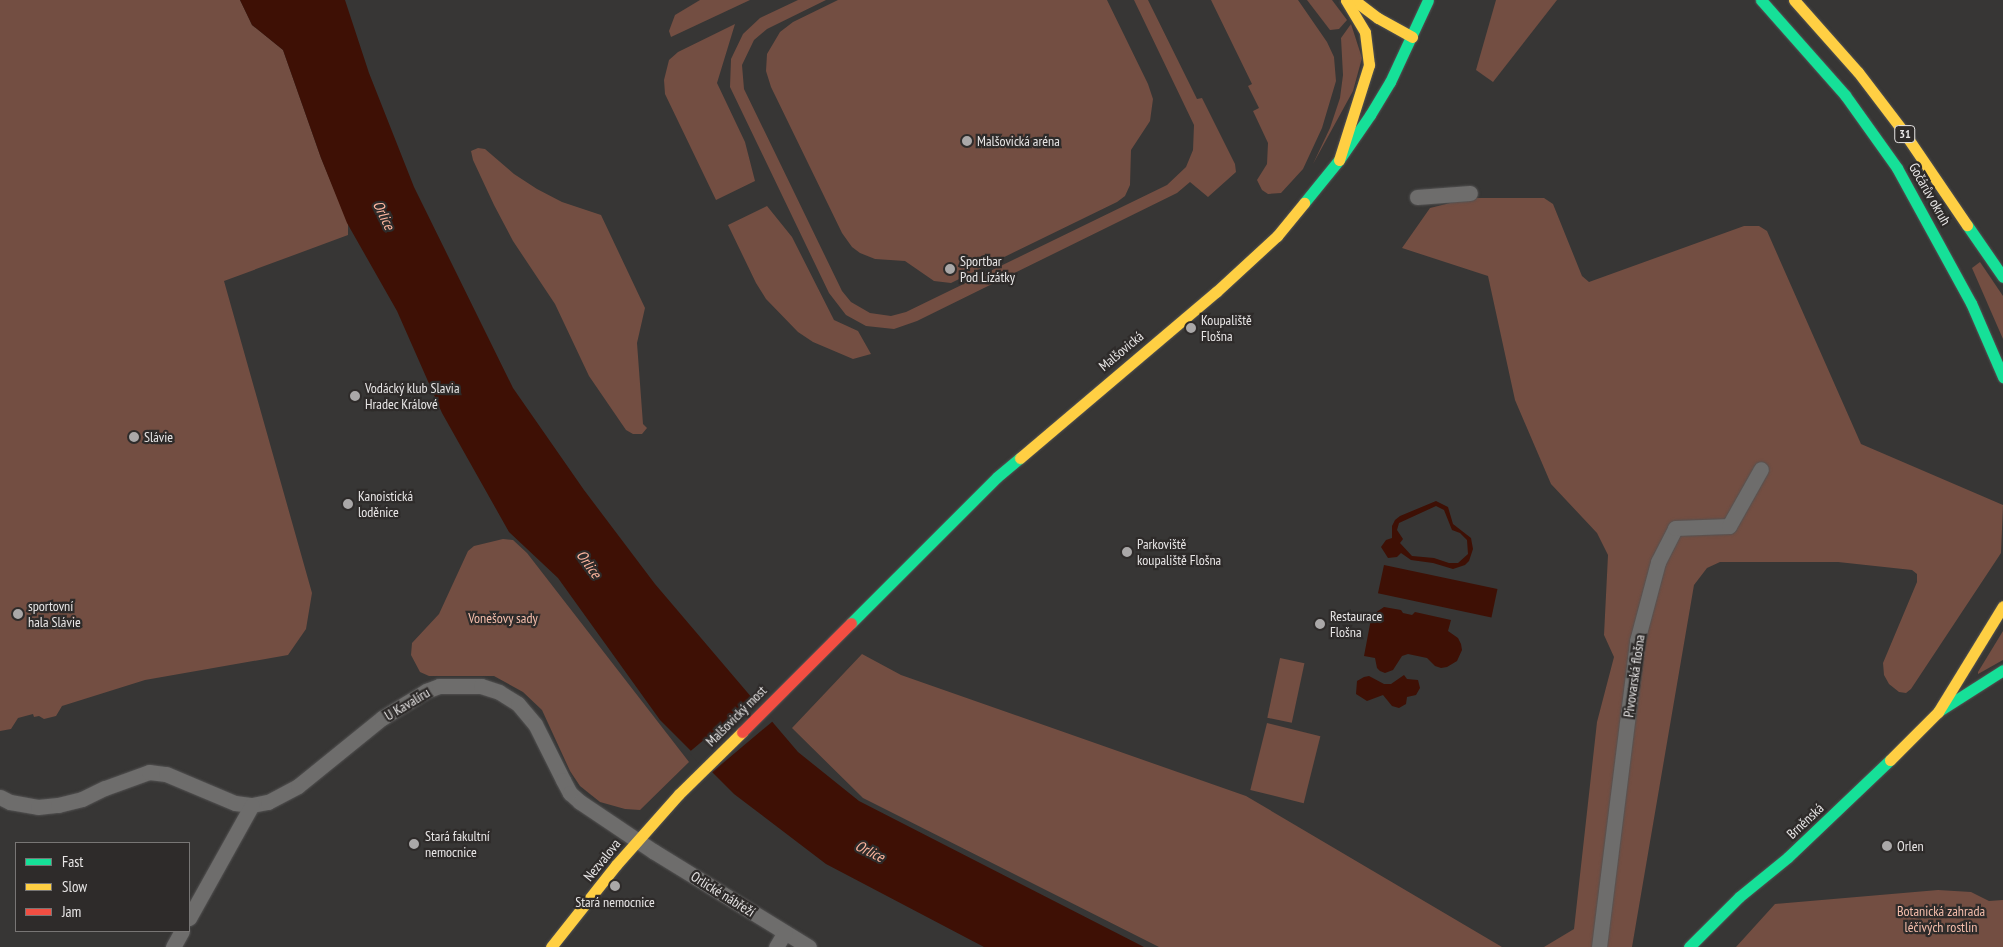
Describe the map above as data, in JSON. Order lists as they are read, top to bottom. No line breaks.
{"streets":{"street":["31","Gočárův okruh","Malšovická","Pivovarská flošna","U Kavalíru","Malšovický most","Brněnská","Nezvalova","Orlické nábřeží"]},"crossings":[["Malšovická","Malšovický most"],["U Kavalíru","Nezvalova"],["U Kavalíru","Orlické nábřeží"],["Malšovický most","Nezvalova"],["Nezvalova","Orlické nábřeží"]],"water":["Orlice"],"parks":["Vonešovy sady","Botanická zahrada léčivých rostlin"],"places":["Malšovická aréna","Sportbar Pod Lízátky","Koupaliště Flošna","Vodácký klub Slavia Hradec Králové","Slávie","Kanoistická loděnice","Parkoviště koupaliště Flošna","sportovní hala Slávie","Restaurace Flošna","Stará fakultní nemocnice","Orlen","Stará nemocnice"],"legend":["Fast","Slow","Jam"]}
